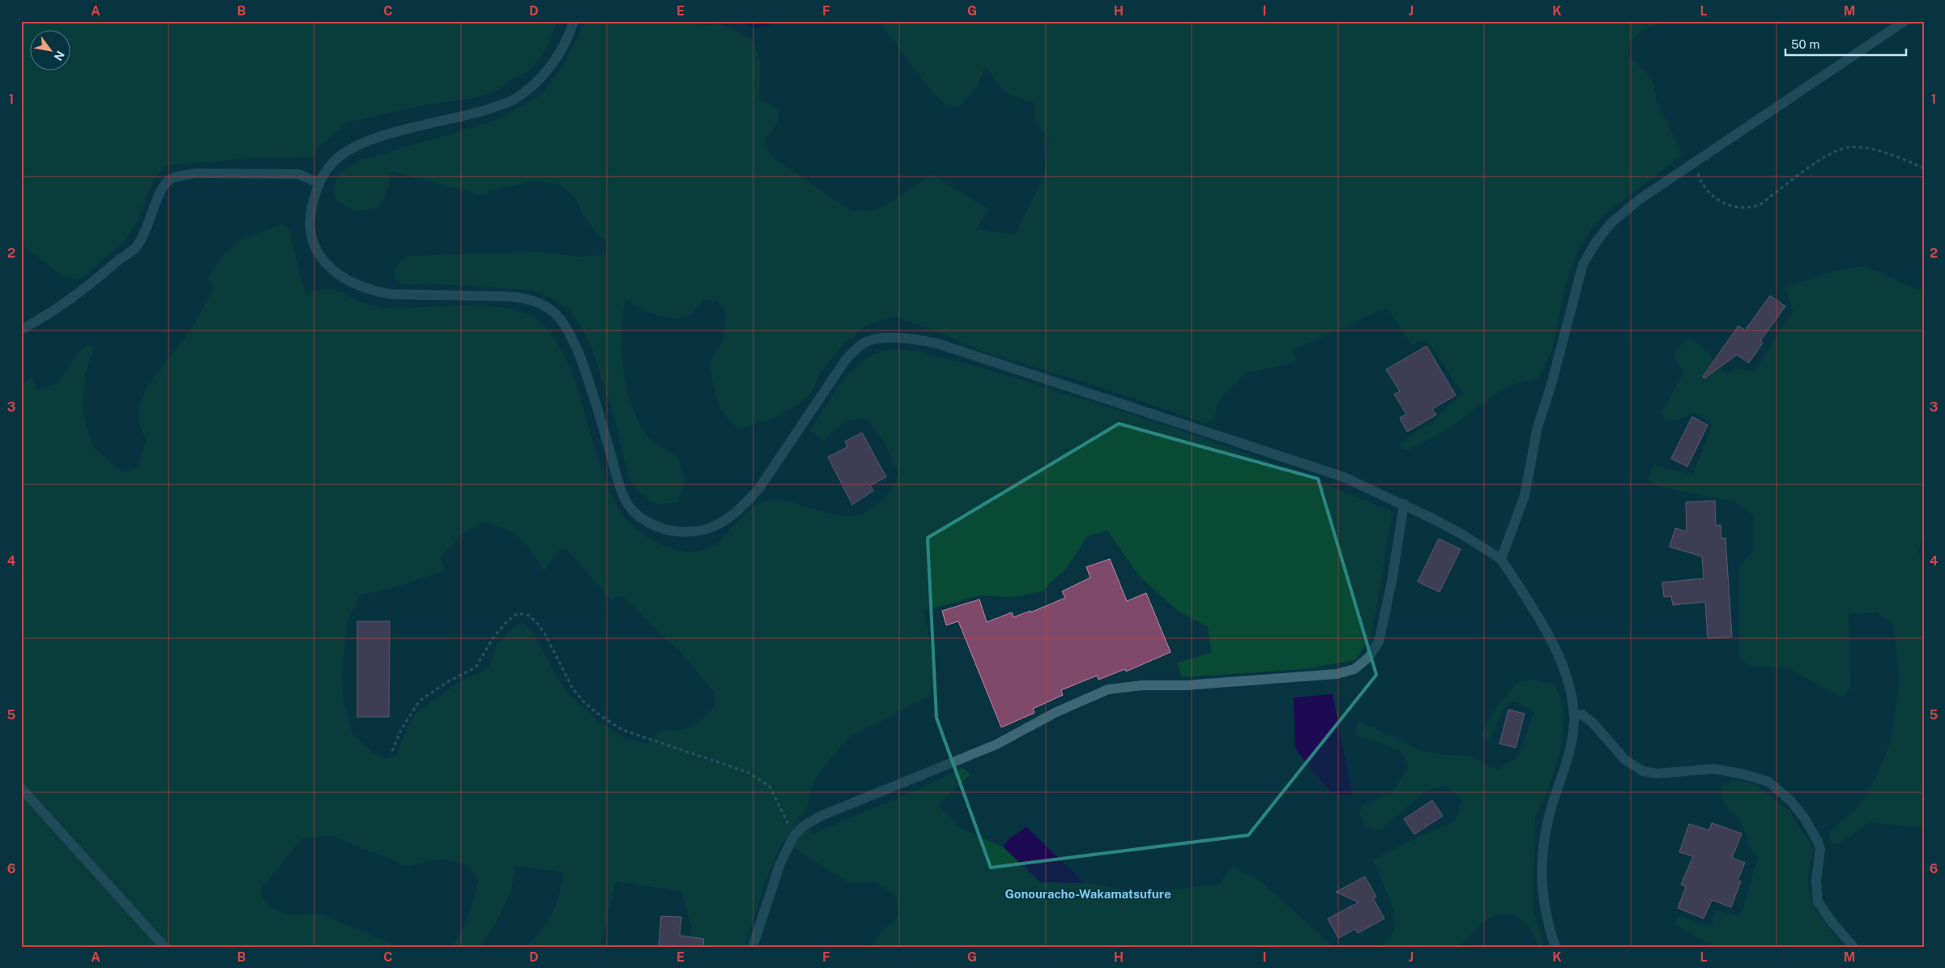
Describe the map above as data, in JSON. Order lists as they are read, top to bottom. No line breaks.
{"districts":["Gonouracho-Wakamatsufure"],"scale_bar":"50 m","north":"bottom right","grid":{"columns":["A","B","C","D","E","F","G","H","I","J","K","L","M"],"rows":["1","2","3","4","5","6"]}}
